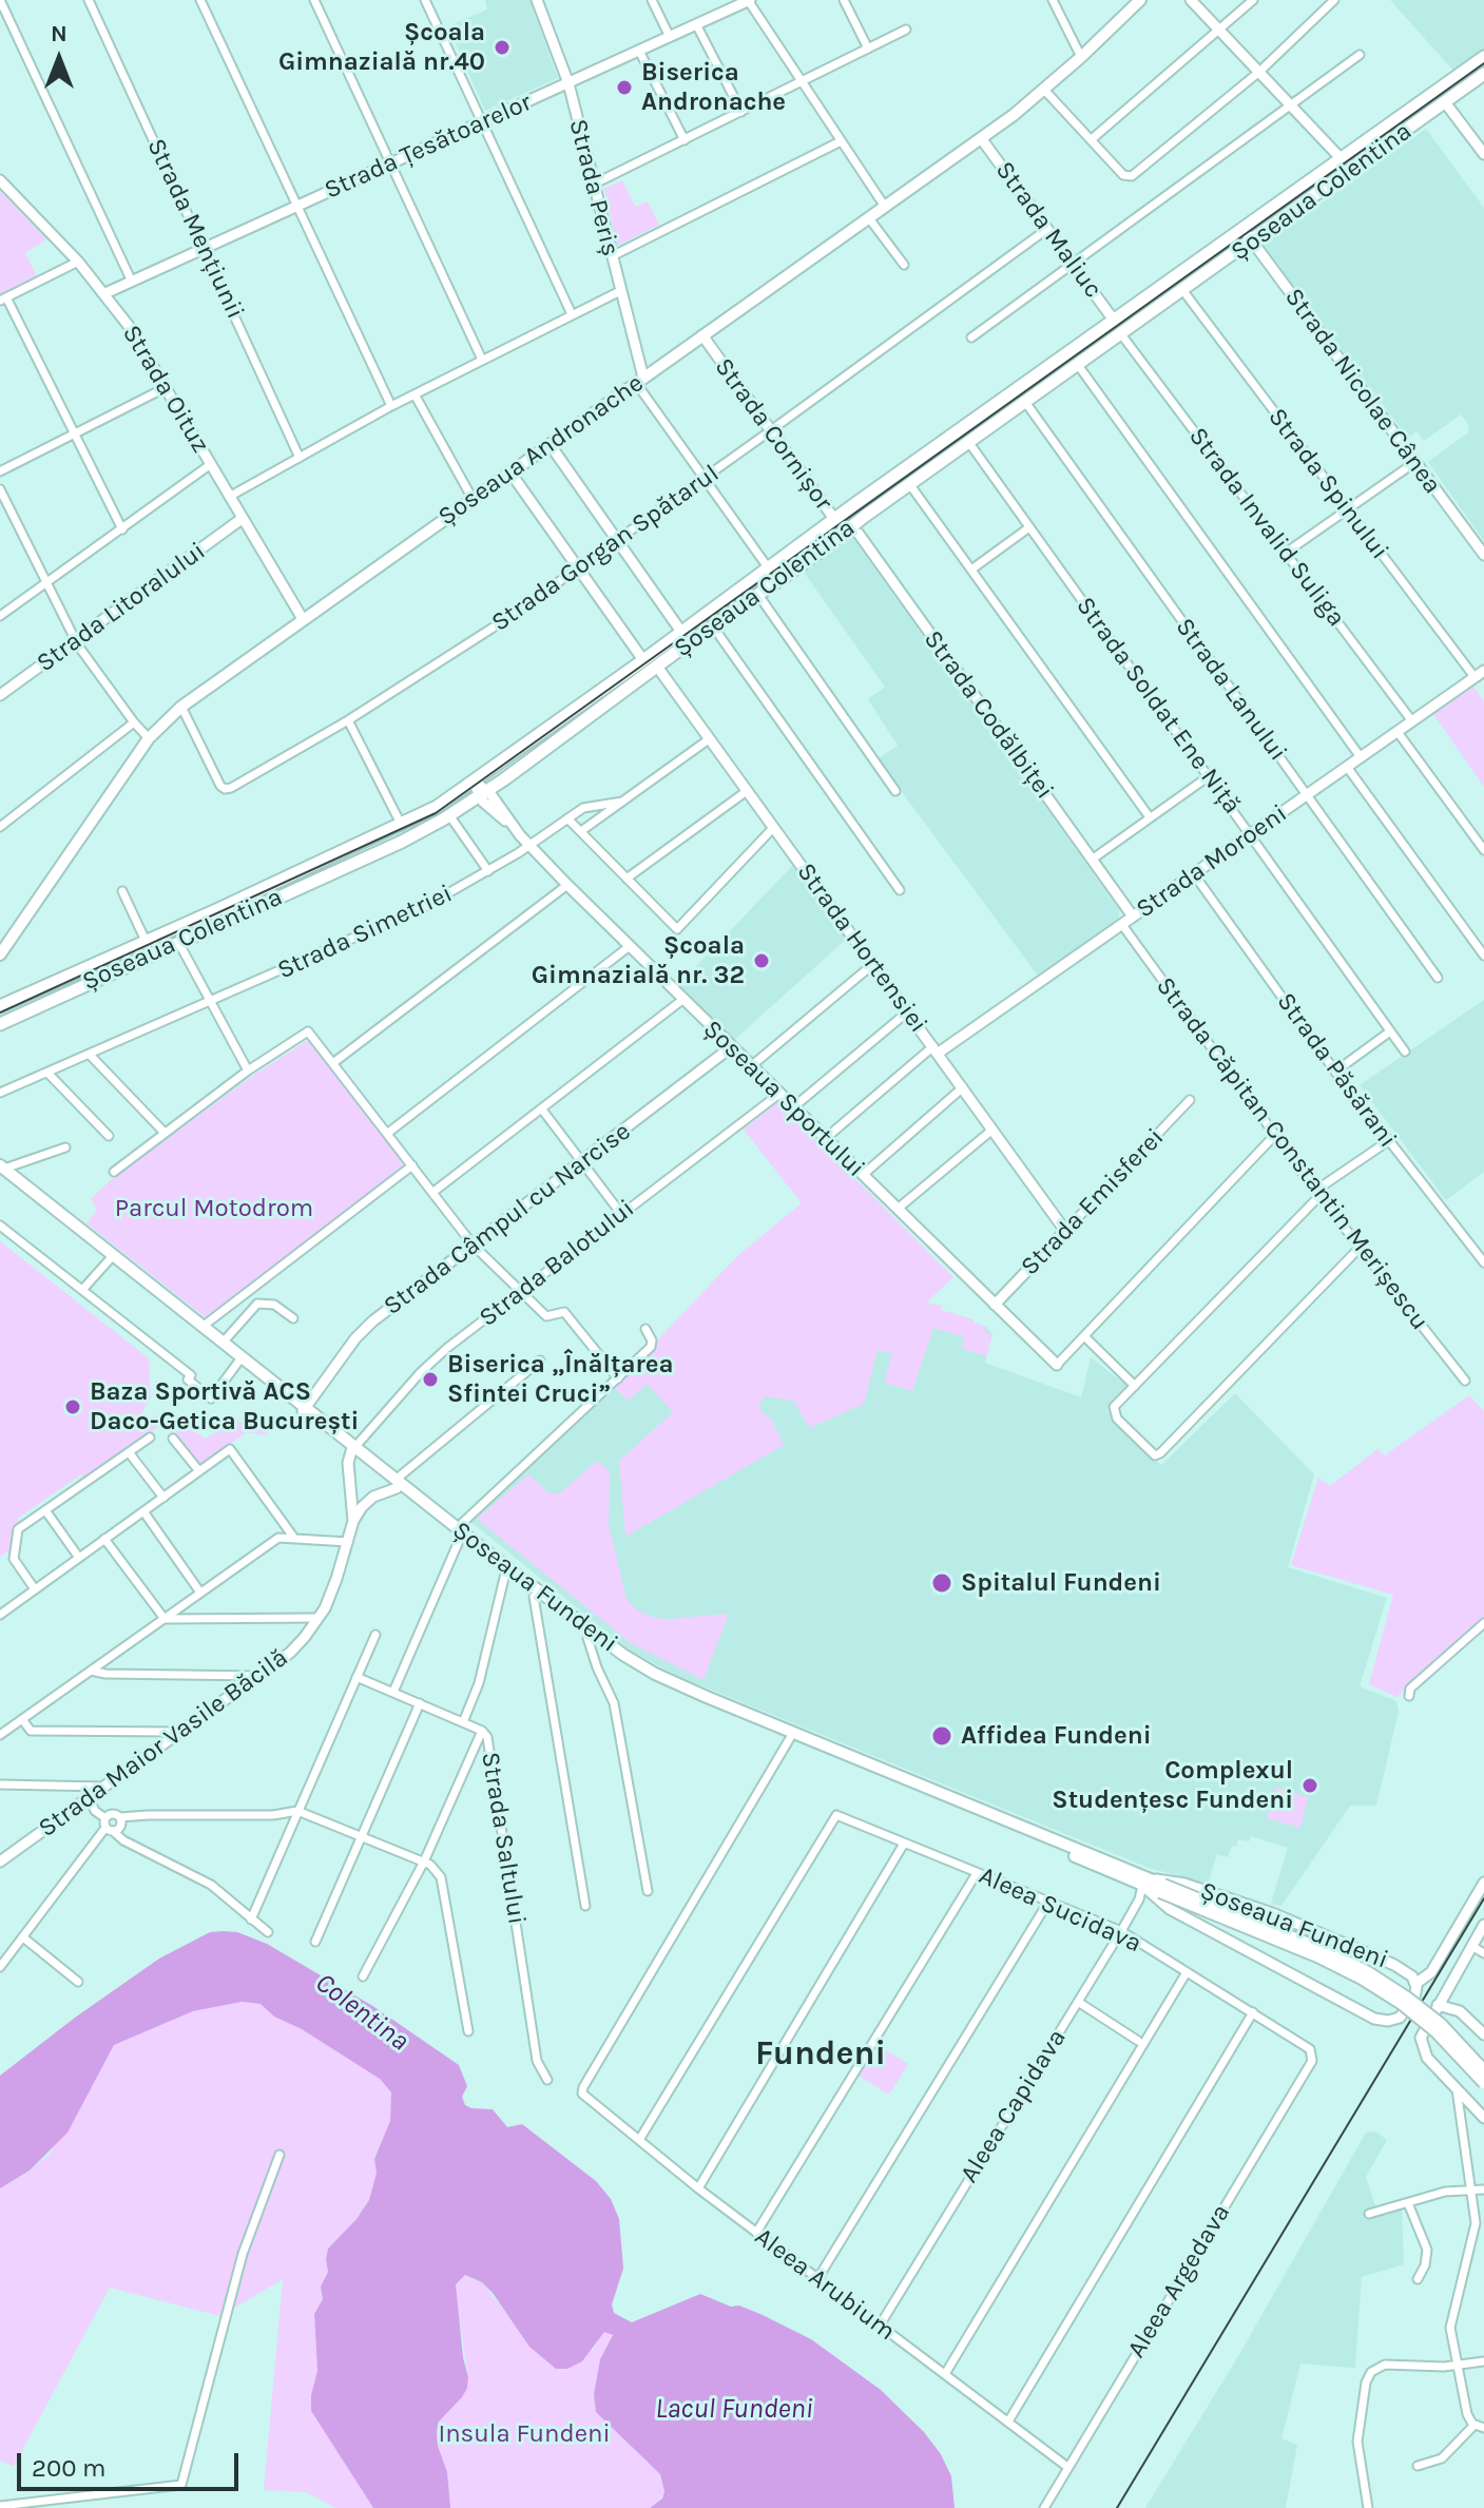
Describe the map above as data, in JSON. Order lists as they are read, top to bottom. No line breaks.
{"streets":{"main road":["Șoseaua Colentina","Șoseaua Andronache","Șoseaua Fundeni"],"street":["Strada Țesătoarelor","Strada Periș","Strada Mențiunii","Strada Maliuc","Strada Oituz","Strada Nicolae Cânea","Strada Cornișor","Strada Spinului","Strada Invalid Suliga","Strada Gorgan Spătarul","Strada Litoralului","Strada Lanului","Strada Soldat Ene Niță","Strada Codălbiței","Strada Moroeni","Strada Simetriei","Strada Hortensiei","Strada Păsărani","Șoseaua Sportului","Strada Căpitan Constantin Merișescu","Strada Emisferei","Strada Câmpul cu Narcise","Strada Balotului","Strada Maior Vasile Băcilă","Strada Saltului","Aleea Sucidava","Aleea Capidava","Aleea Argedava","Aleea Arubium"]},"crossings":[["Strada Țesătoarelor","Strada Periș"],["Strada Țesătoarelor","Strada Mențiunii"],["Strada Țesătoarelor","Strada Oituz"],["Strada Periș","Șoseaua Andronache"],["Șoseaua Colentina","Strada Maliuc"],["Șoseaua Colentina","Strada Nicolae Cânea"],["Șoseaua Colentina","Strada Cornișor"],["Șoseaua Colentina","Strada Spinului"],["Șoseaua Colentina","Strada Invalid Suliga"],["Șoseaua Colentina","Strada Lanului"],["Șoseaua Colentina","Strada Soldat Ene Niță"],["Șoseaua Colentina","Strada Codălbiței"],["Șoseaua Colentina","Strada Hortensiei"],["Șoseaua Colentina","Șoseaua Sportului"],["Strada Maliuc","Șoseaua Andronache"],["Strada Maliuc","Strada Invalid Suliga"],["Strada Maliuc","Strada Gorgan Spătarul"],["Strada Oituz","Șoseaua Andronache"],["Strada Oituz","Strada Litoralului"],["Strada Cornișor","Șoseaua Andronache"],["Strada Cornișor","Strada Gorgan Spătarul"],["Strada Cornișor","Strada Codălbiței"],["Șoseaua Andronache","Strada Gorgan Spătarul"],["Strada Spinului","Strada Moroeni"],["Strada Invalid Suliga","Strada Moroeni"],["Strada Lanului","Strada Moroeni"],["Strada Soldat Ene Niță","Strada Moroeni"],["Strada Codălbiței","Strada Moroeni"],["Strada Moroeni","Strada Hortensiei"],["Strada Moroeni","Strada Păsărani"],["Strada Moroeni","Strada Căpitan Constantin Merișescu"],["Strada Simetriei","Strada Hortensiei"],["Strada Simetriei","Șoseaua Sportului"],["Strada Hortensiei","Strada Emisferei"],["Șoseaua Sportului","Strada Emisferei"],["Șoseaua Sportului","Strada Câmpul cu Narcise"],["Șoseaua Sportului","Strada Balotului"],["Strada Câmpul cu Narcise","Șoseaua Fundeni"],["Strada Balotului","Șoseaua Fundeni"],["Strada Balotului","Strada Maior Vasile Băcilă"],["Șoseaua Fundeni","Strada Maior Vasile Băcilă"],["Șoseaua Fundeni","Aleea Capidava"],["Șoseaua Fundeni","Aleea Arubium"],["Aleea Sucidava","Aleea Capidava"],["Aleea Sucidava","Aleea Argedava"],["Aleea Sucidava","Aleea Arubium"],["Aleea Capidava","Aleea Arubium"],["Aleea Argedava","Aleea Arubium"]],"districts":["Fundeni"],"water":["Colentina","Lacul Fundeni"],"parks":["Parcul Motodrom","Insula Fundeni"],"places":["Școala Gimnazială nr.40","Biserica Andronache","Școala Gimnazială nr. 32","Biserica „Înălțarea Sfintei Cruci”","Baza Sportivă ACS Daco-Getica București","Spitalul Fundeni","Affidea Fundeni","Complexul Studențesc Fundeni"],"scale_bar":"200 m","north":"top"}
